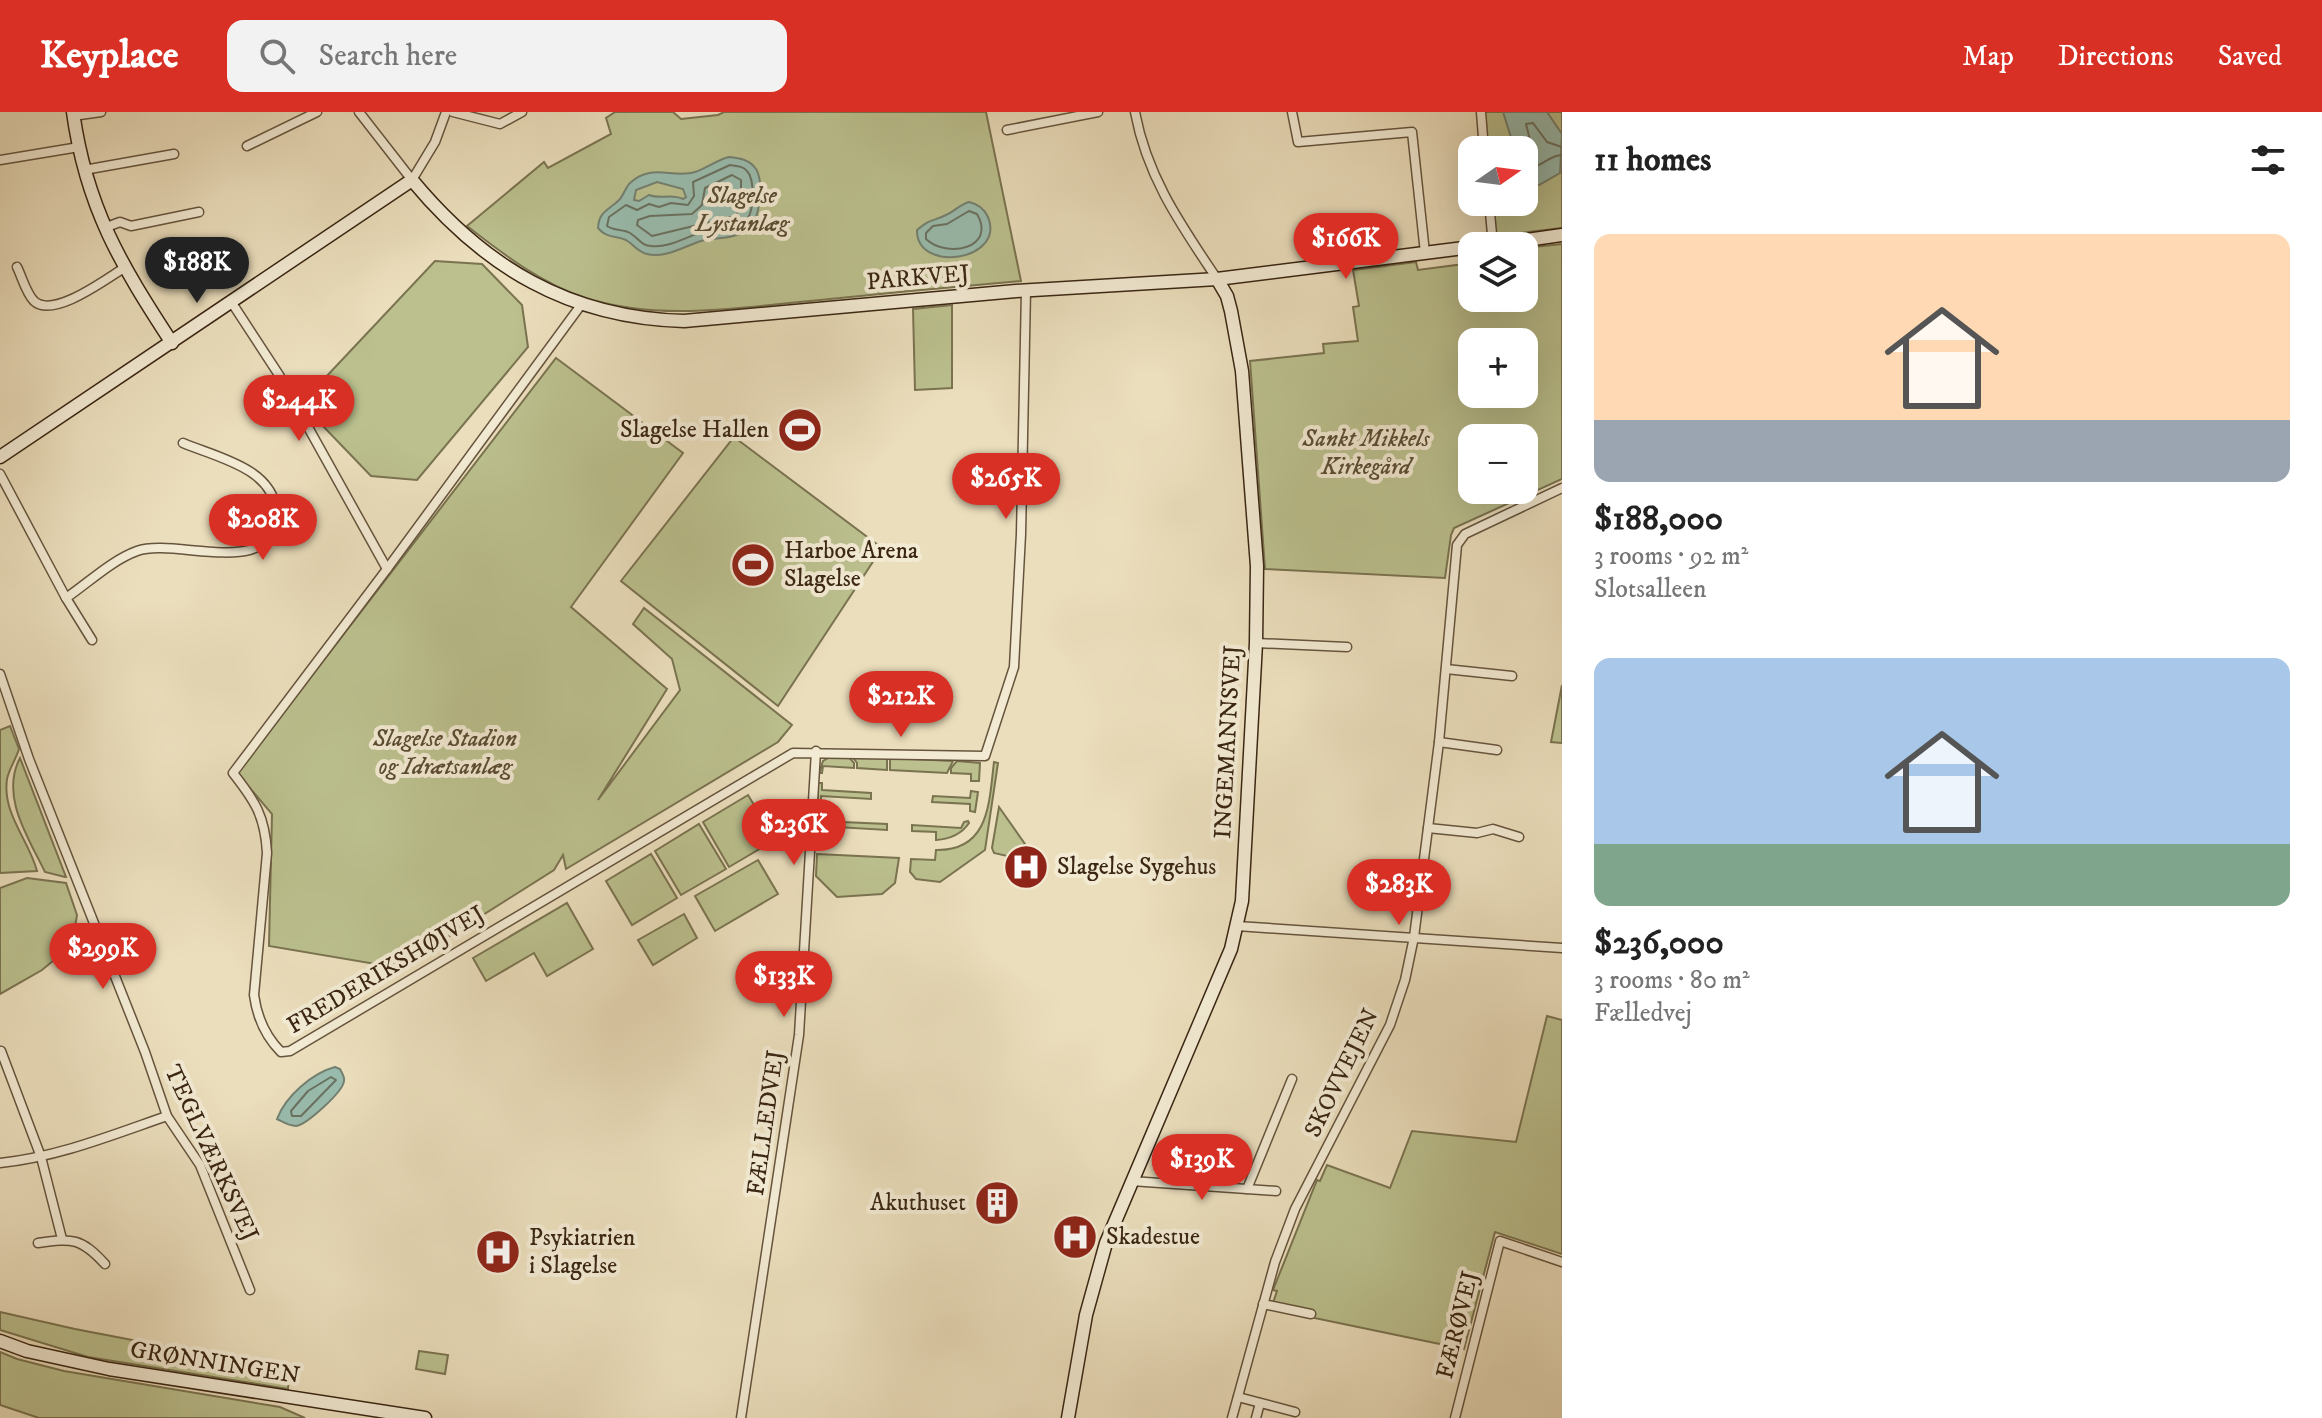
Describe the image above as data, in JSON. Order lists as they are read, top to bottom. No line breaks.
{"streets":{"street":["PARKVEJ","INGEMANNSVEJ","FREDERIKSHØJVEJ","SKOVVEJEN","FÆLLEDVEJ","TEGLVÆRKSVEJ","FÆRØVEJ","GRØNNINGEN"]},"crossings":[["PARKVEJ","INGEMANNSVEJ"],["PARKVEJ","FREDERIKSHØJVEJ"],["FREDERIKSHØJVEJ","FÆLLEDVEJ"]],"parks":["Slagelse Lystanlæg","Sankt Mikkels Kirkegård","Slagelse Stadion og Idrætsanlæg"],"places":{"sports":["Slagelse Hallen","Harboe Arena Slagelse"],"hospital":["Slagelse Sygehus","Skadestue","Psykiatrien i Slagelse"],"building":["Akuthuset"]},"north":"right","page":{"header":"Keyplace","search":"Search here","nav":["Map","Directions","Saved"],"heading":"11 homes","map_buttons":["+","−"],"list":[{"name":"$188,000","note":"3 rooms · 92 m² · Slotsalleen"},{"name":"$236,000","note":"3 rooms · 80 m² · Fælledvej"}],"price":["$166K","$188K","$244K","$265K","$208K","$212K","$236K","$283K","$299K","$133K","$139K"]}}
